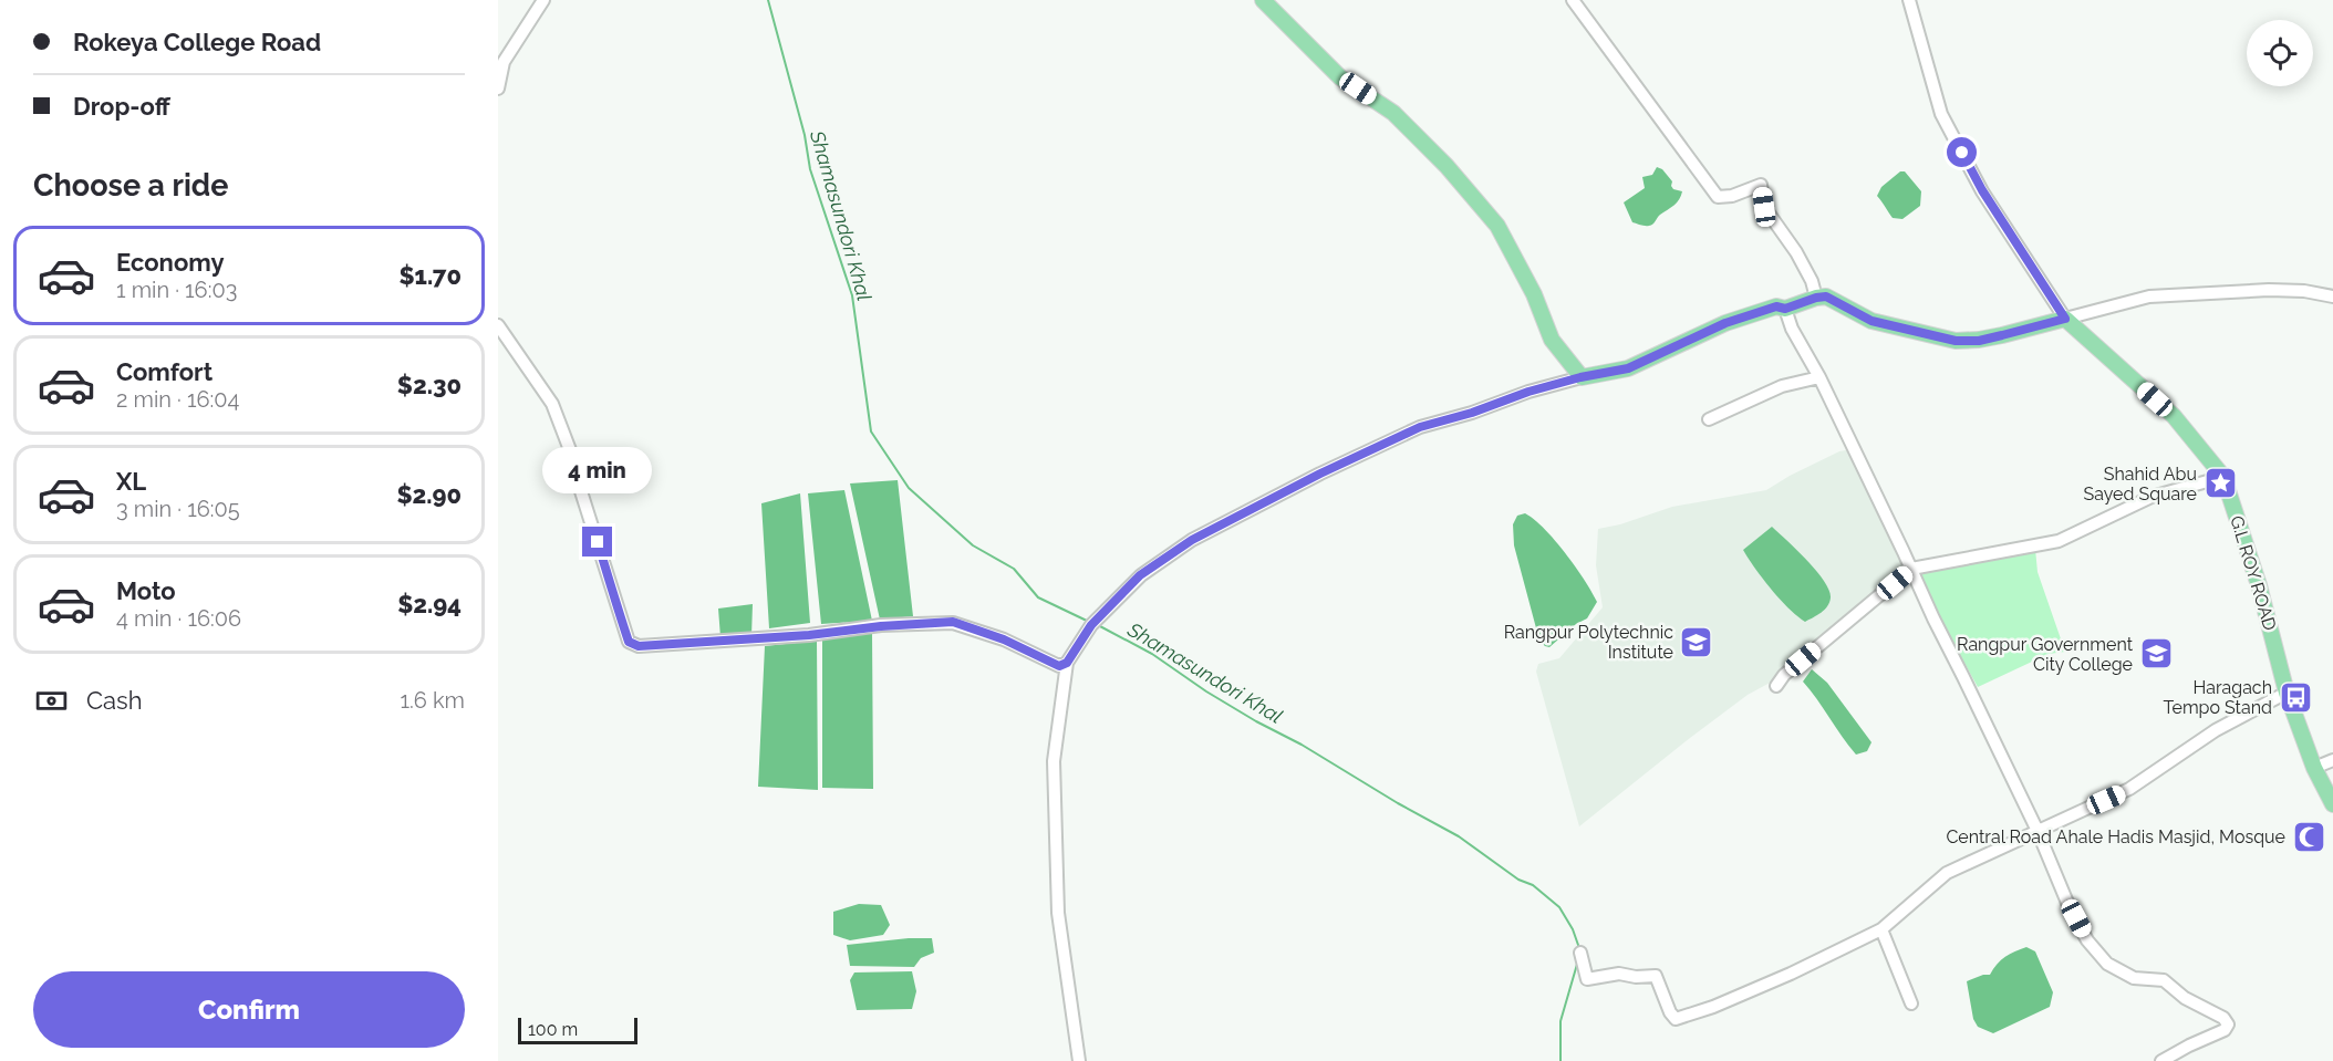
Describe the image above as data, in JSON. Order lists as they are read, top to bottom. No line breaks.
{"streets":{"main road":["G.L ROY ROAD"]},"water":["Shamasundori Khal"],"places":{"place":["Shahid Abu Sayed Square"],"school or university":["Rangpur Polytechnic Institute","Rangpur Government City College"],"bus stop":["Haragach Tempo Stand"],"mosque":["Central Road Ahale Hadis Masjid, Mosque"]},"scale_bar":"100 m","page":{"banner":["Rokeya College Road","Drop-off"],"heading":"Choose a ride","list":[{"name":"Economy","note":"1 min · 16:03","value":"$1.70"},{"name":"Comfort","note":"2 min · 16:04","value":"$2.30"},{"name":"XL","note":"3 min · 16:05","value":"$2.90"},{"name":"Moto","note":"4 min · 16:06","value":"$2.94"}],"bubble":"4 min","pay":["Cash","1.6 km"],"buttons":"Confirm","scale":"100 m"}}
